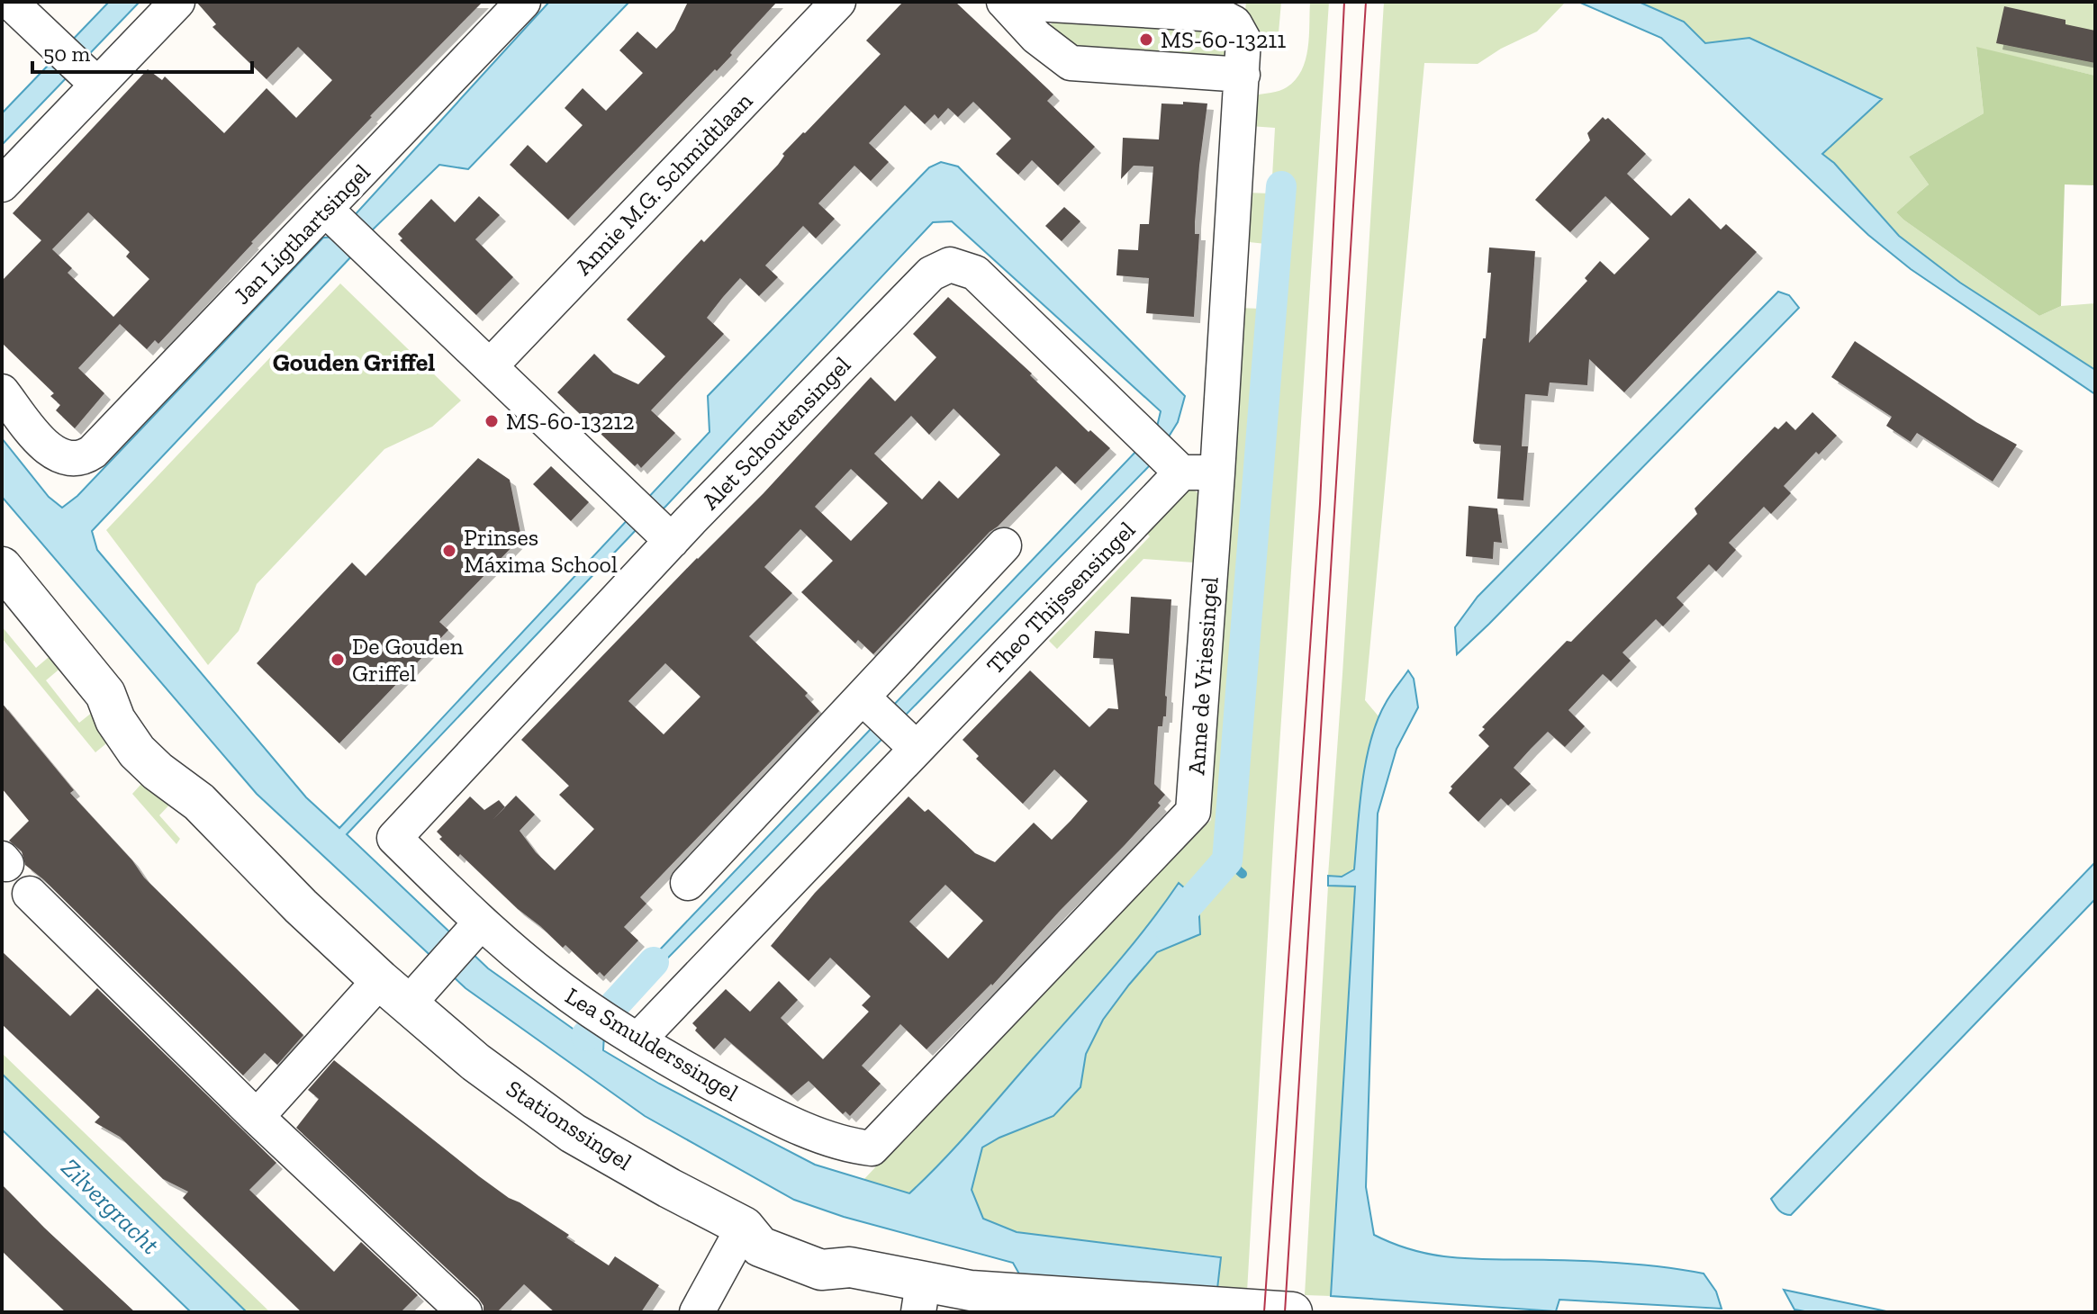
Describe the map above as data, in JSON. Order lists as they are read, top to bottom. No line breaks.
{"streets":{"street":["Annie M.G. Schmidtlaan","Jan Ligthartsingel","Alet Schoutensingel","Theo Thijssensingel","Anne de Vriessingel","Lea Smulderssingel","Stationssingel"]},"crossings":[["Alet Schoutensingel","Theo Thijssensingel"],["Alet Schoutensingel","Lea Smulderssingel"],["Theo Thijssensingel","Lea Smulderssingel"],["Anne de Vriessingel","Lea Smulderssingel"]],"districts":["Gouden Griffel"],"water":["Zilvergracht"],"places":["MS-60-13211","MS-60-13212","Prinses Máxima School","De Gouden Griffel"],"scale_bar":"50 m"}
